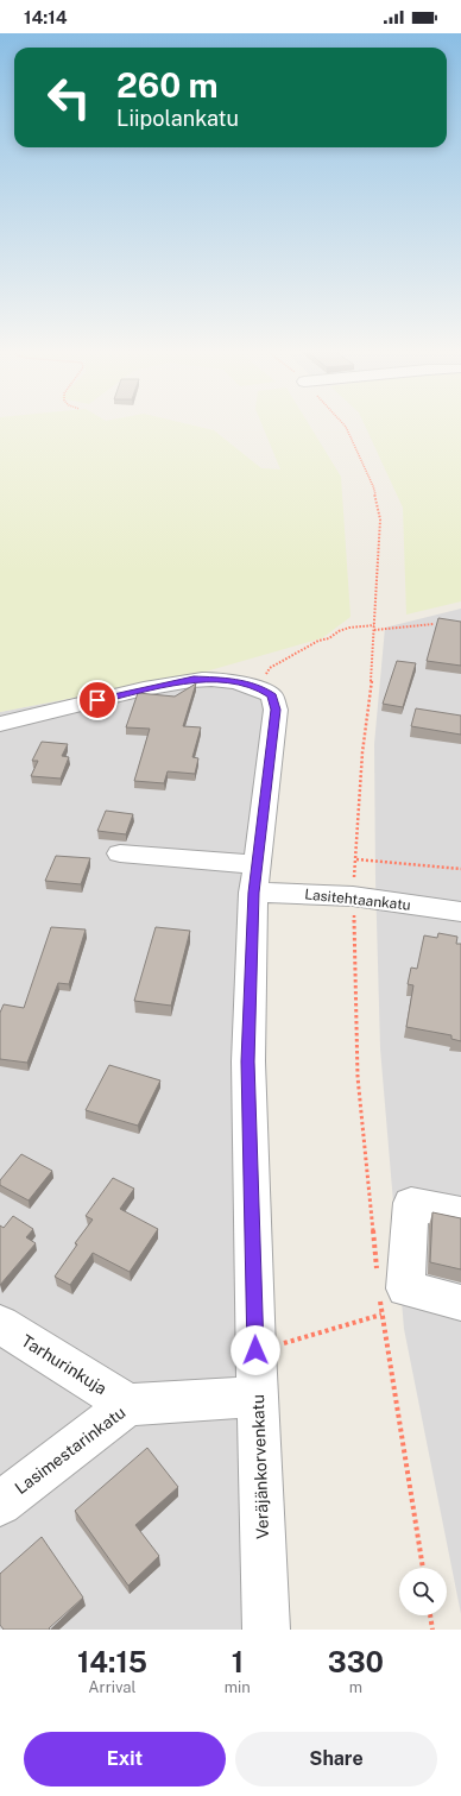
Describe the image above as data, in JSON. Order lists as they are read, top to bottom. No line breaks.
{"streets":{"street":["Lasitehtaankatu","Tarhurinkuja","Lasimestarinkatu","Veräjänkorvenkatu"]},"crossings":[["Lasitehtaankatu","Veräjänkorvenkatu"],["Tarhurinkuja","Lasimestarinkatu"],["Lasimestarinkatu","Veräjänkorvenkatu"]],"page":{"status":"14:14","turn":["260 m","Liipolankatu"],"eta":["14:15","Arrival","1","min","330","m"],"buttons":["Exit","Share"]}}
